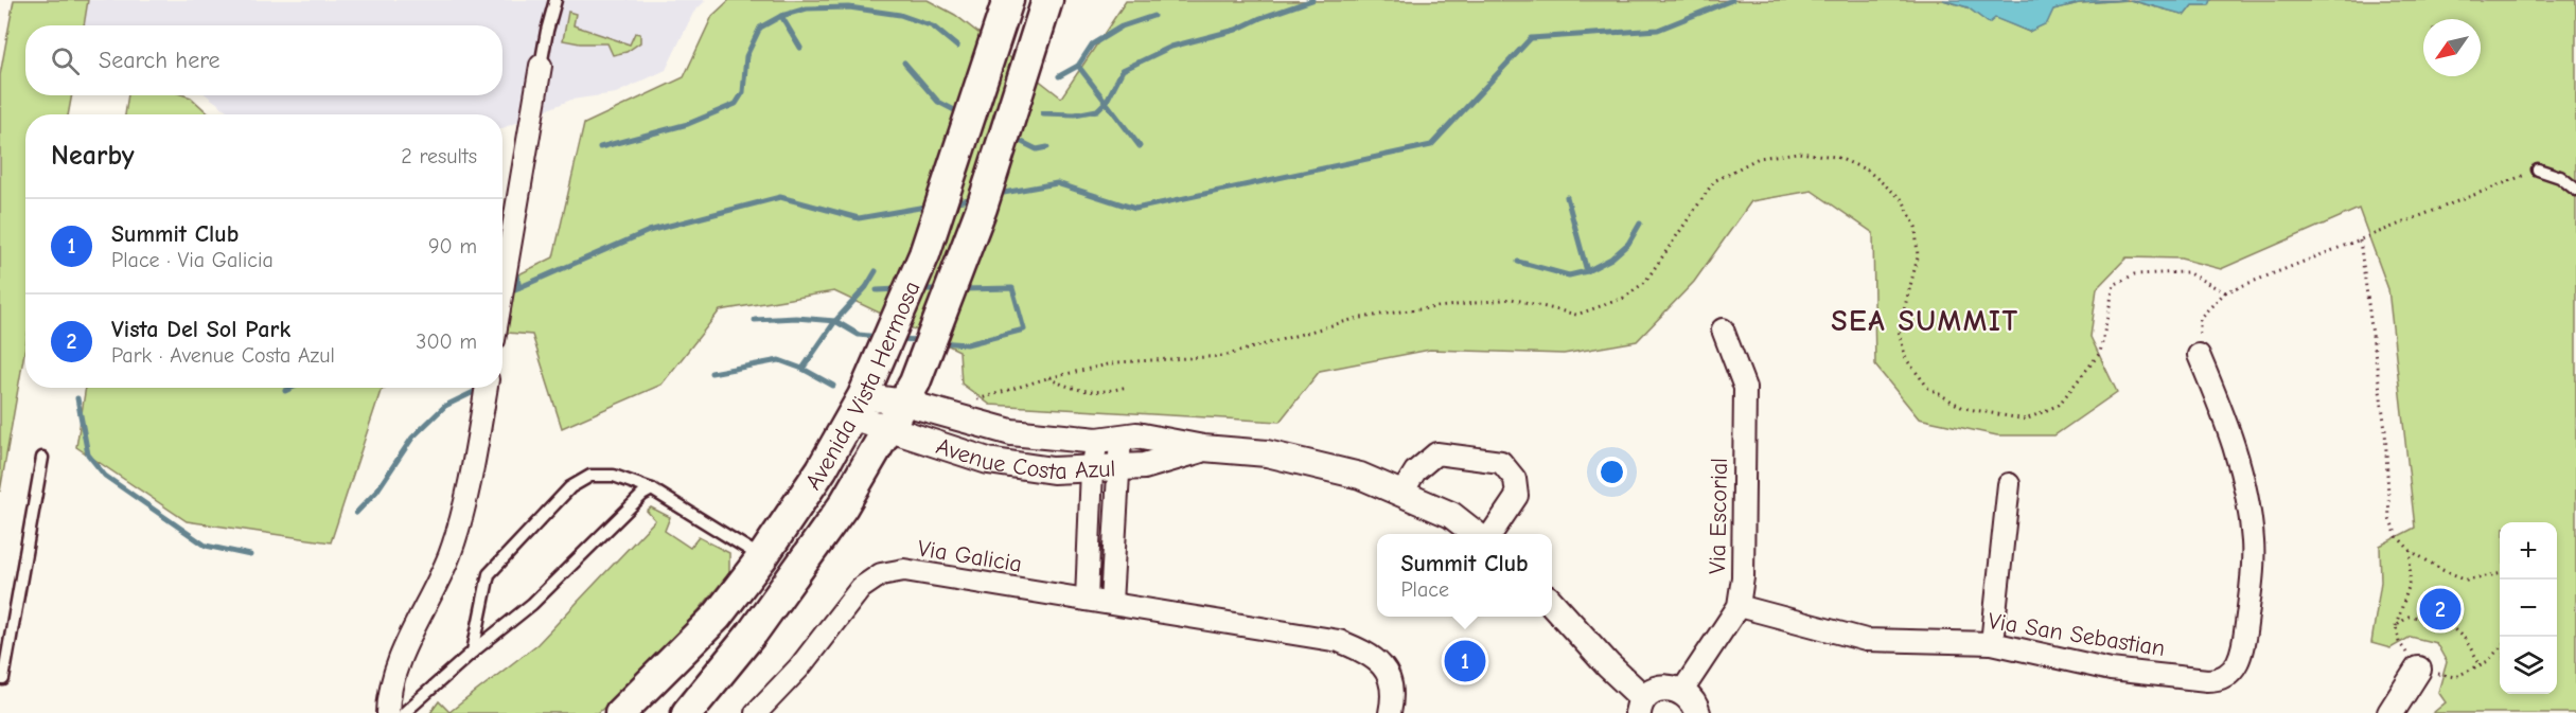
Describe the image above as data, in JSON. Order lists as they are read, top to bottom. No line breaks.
{"streets":{"main road":["Avenida Vista Hermosa"],"street":["Avenue Costa Azul","Via Escorial","Via Galicia","Via San Sebastian"]},"crossings":[["Avenida Vista Hermosa","Avenue Costa Azul"],["Via Escorial","Via San Sebastian"]],"districts":["SEA SUMMIT"],"north":"bottom left","page":{"search":"Search here","heading":["Nearby","2 results"],"list":[{"mark":"1","name":"Summit Club","note":"Place · Via Galicia","value":"90 m"},{"mark":"2","name":"Vista Del Sol Park","note":"Park · Avenue Costa Azul","value":"300 m"}],"map_buttons":["+","−"],"popup":["Summit Club","Place"],"pins":["2","1"]}}
